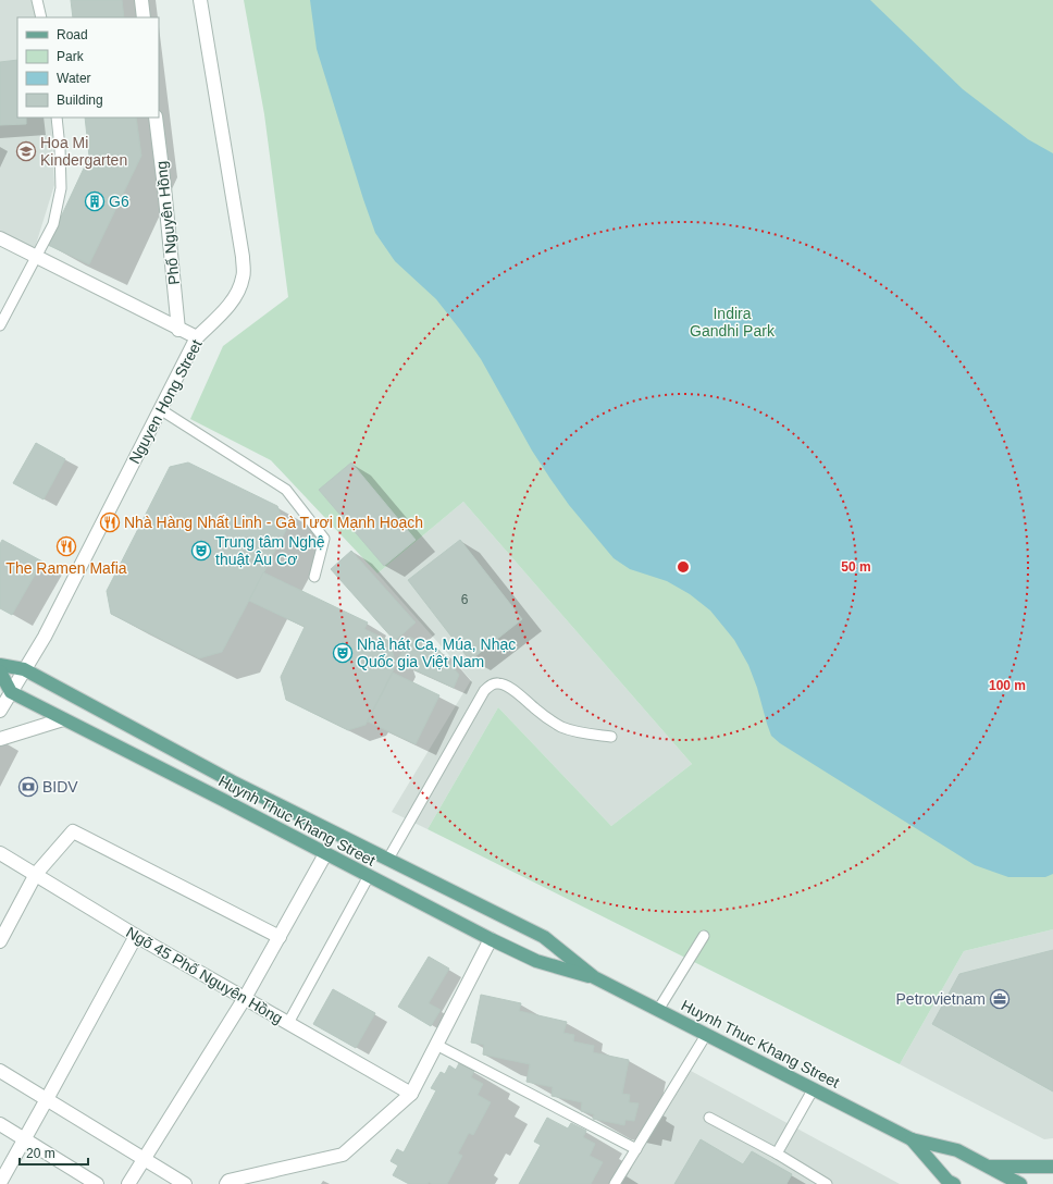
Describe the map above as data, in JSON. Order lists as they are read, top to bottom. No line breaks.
{"streets":{"main road":["Huynh Thuc Khang Street"],"street":["Phố Nguyên Hồng","Nguyen Hong Street","Ngõ 45 Phố Nguyên Hồng"]},"crossings":[["Nguyen Hong Street","Huynh Thuc Khang Street"]],"parks":["Indira Gandhi Park"],"places":{"school or university":["Hoa Mi Kindergarten"],"building":["G6"],"restaurant":["Nhà Hàng Nhất Linh - Gà Tươi Mạnh Hoạch","The Ramen Mafia"],"theatre":["Trung tâm Nghệ thuật Âu Cơ","Nhà hát Ca, Múa, Nhạc Quốc gia Việt Nam"],"bank":["BIDV"],"office":["Petrovietnam"]},"house_numbers":["6"],"legend":["Road","Park","Water","Building"],"scale_bar":"20 m","rings":["50 m","100 m"]}
